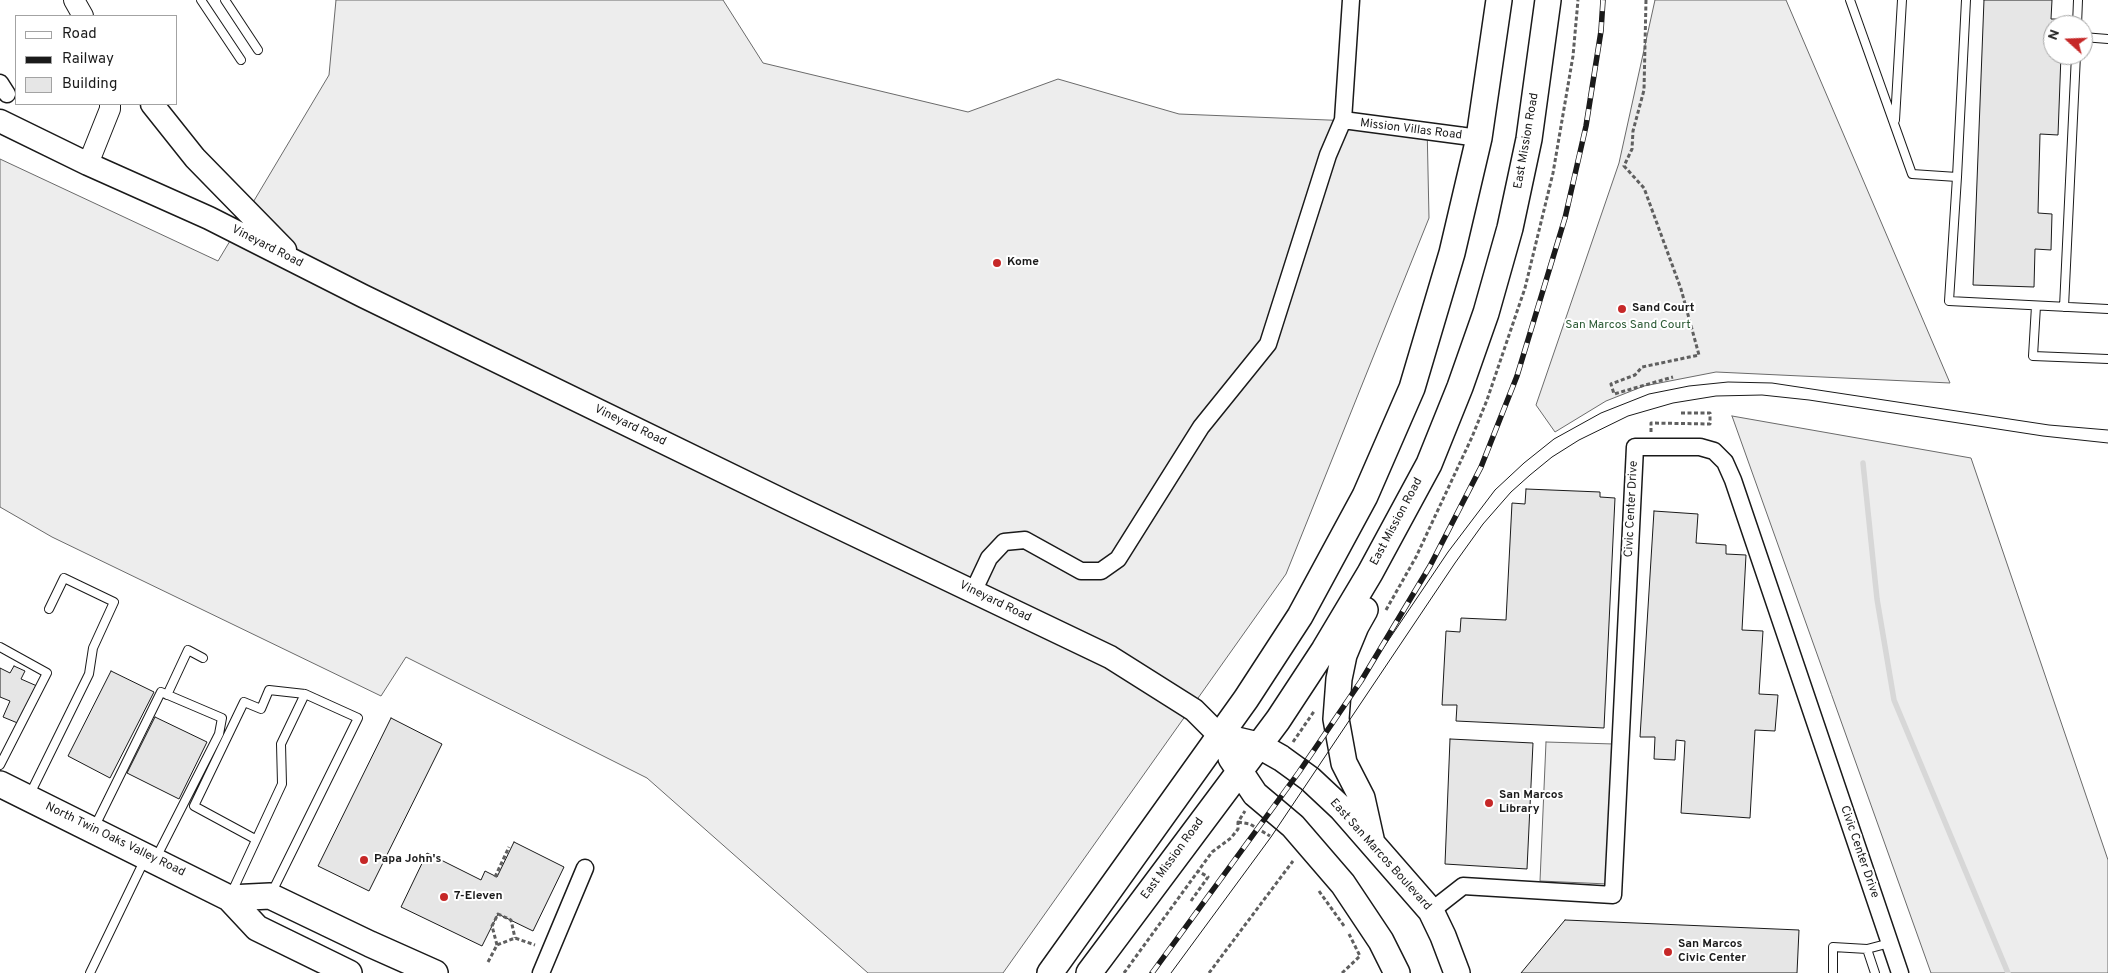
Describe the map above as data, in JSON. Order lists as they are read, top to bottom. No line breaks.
{"streets":{"main road":["East Mission Road","Vineyard Road","North Twin Oaks Valley Road","East San Marcos Boulevard"],"street":["Mission Villas Road","Civic Center Drive"]},"crossings":[["East Mission Road","East San Marcos Boulevard"],["Vineyard Road","East San Marcos Boulevard"],["Civic Center Drive","East San Marcos Boulevard"]],"parks":["San Marcos Sand Court"],"places":["Kome","Sand Court","San Marcos Library","Papa John's","7-Eleven","San Marcos Civic Center"],"legend":["Road","Railway","Building"],"north":"left"}
